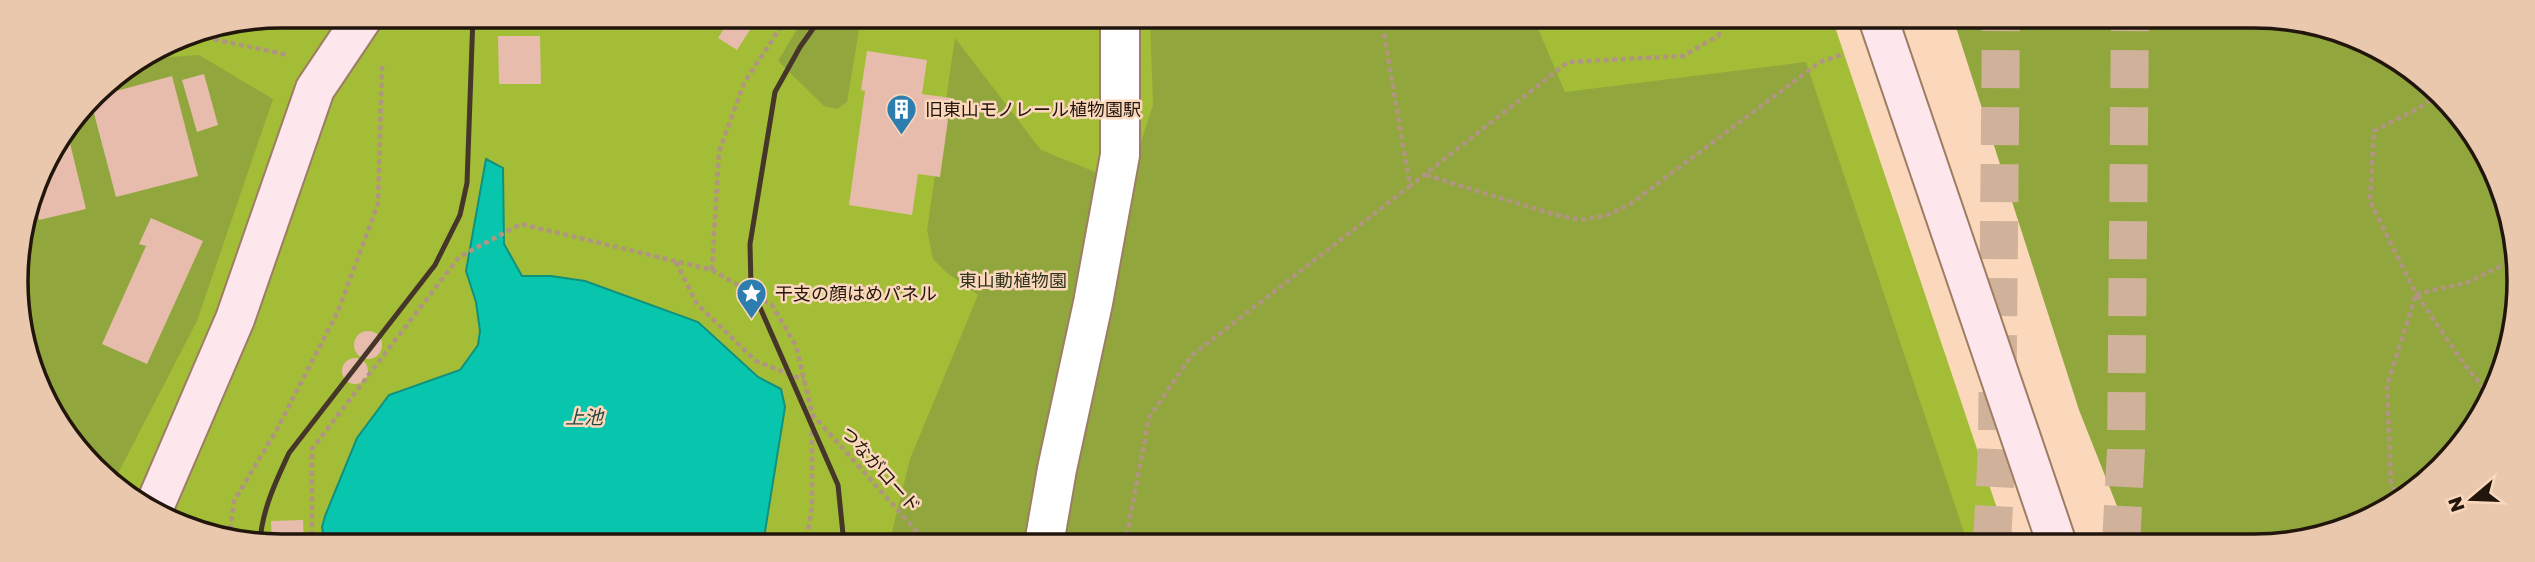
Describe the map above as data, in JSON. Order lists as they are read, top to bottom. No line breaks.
{"streets":{"path":["つながロード"]},"water":["上池"],"parks":["東山動植物園"],"places":{"building":["旧東山モノレール植物園駅"],"place":["干支の顔はめパネル"]},"north":"left"}
